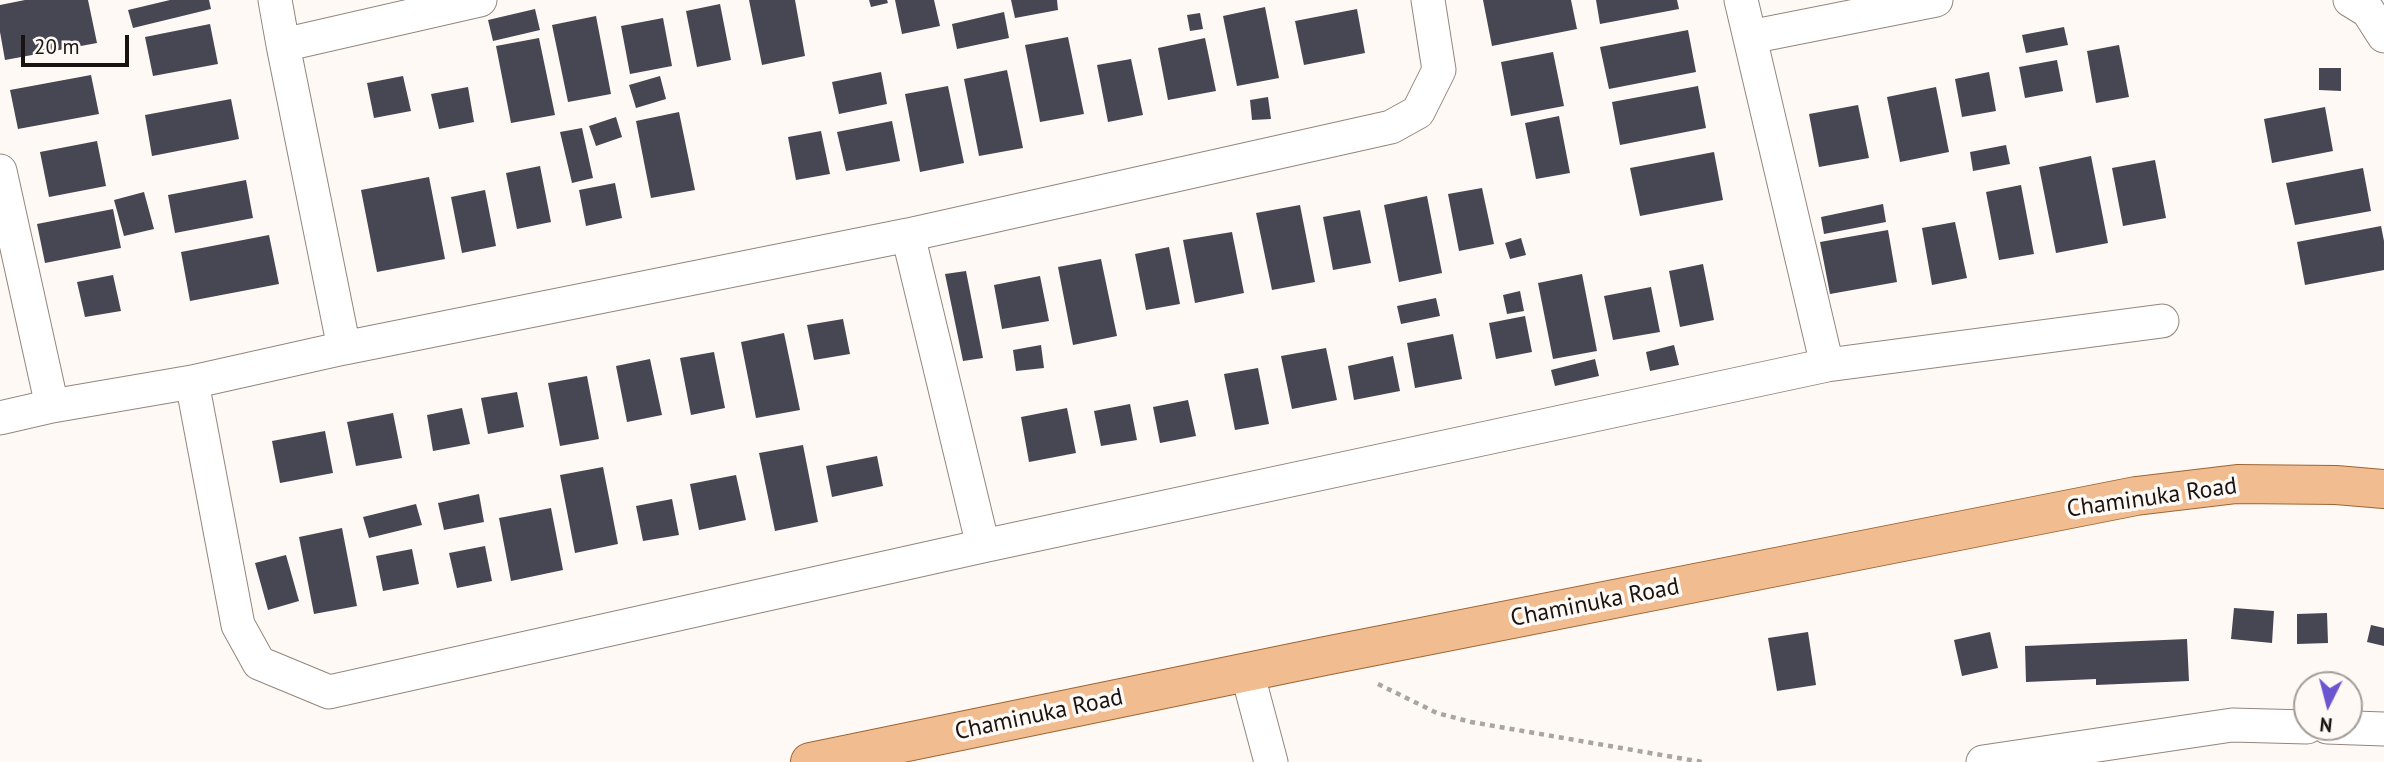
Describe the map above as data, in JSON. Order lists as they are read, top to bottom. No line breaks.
{"streets":{"main road":["Chaminuka Road"]},"scale_bar":"20 m","north":"bottom"}
